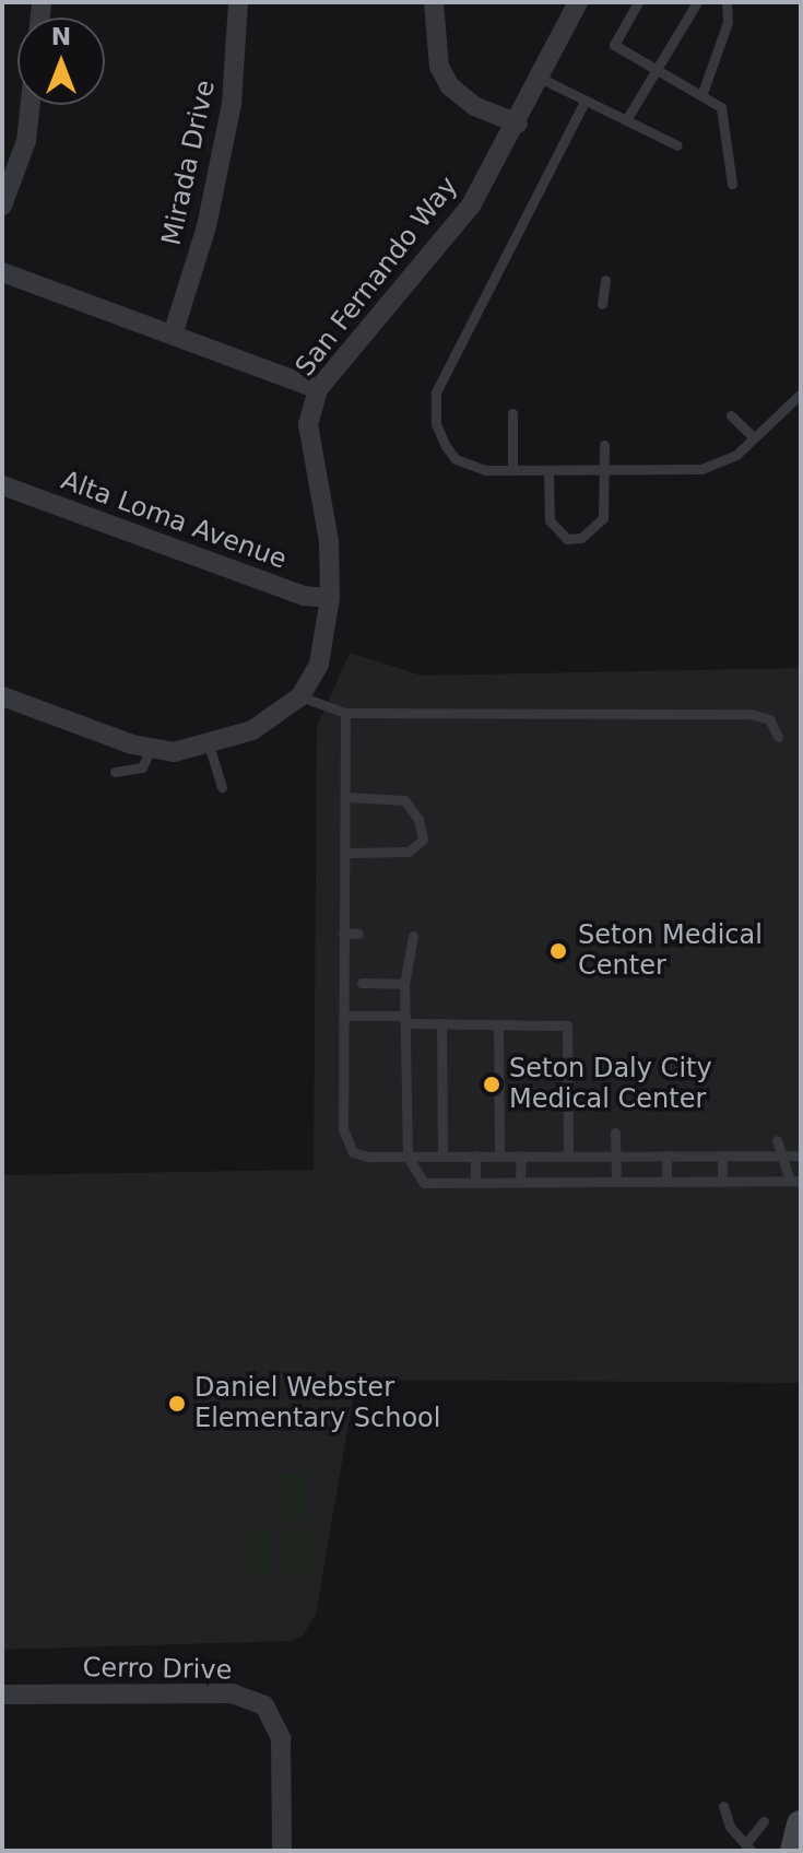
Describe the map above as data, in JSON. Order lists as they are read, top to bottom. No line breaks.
{"streets":{"street":["Mirada Drive","San Fernando Way","Alta Loma Avenue","Cerro Drive"]},"crossings":[["San Fernando Way","Alta Loma Avenue"]],"places":["Seton Medical Center","Seton Daly City Medical Center","Daniel Webster Elementary School"],"north":"top"}
